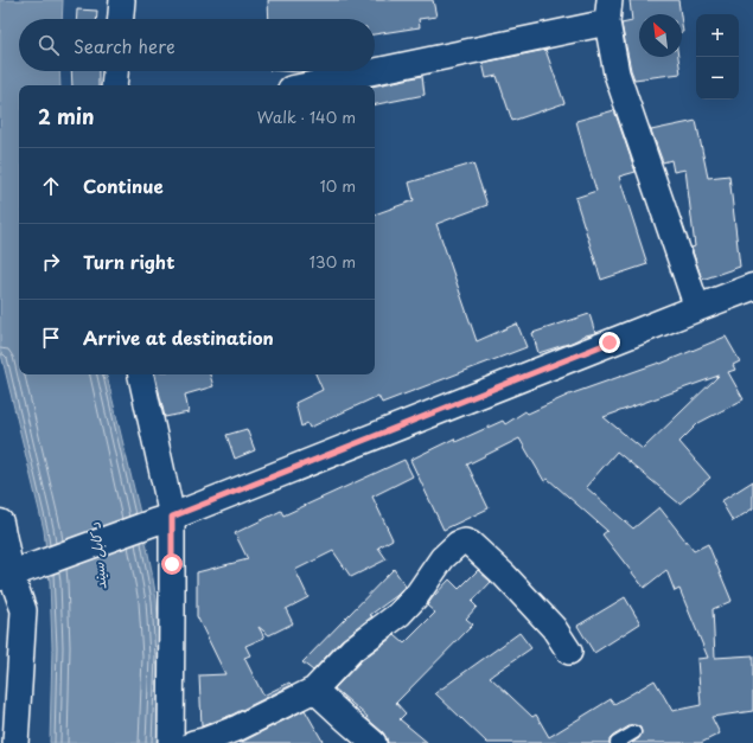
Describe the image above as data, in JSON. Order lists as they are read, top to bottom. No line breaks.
{"water":["د کابل سيند"],"north":"top left","page":{"map_buttons":["+","−"],"search":"Search here","heading":["2 min","Walk · 140 m"],"list":[["Continue","10 m"],["Turn right","130 m"],"Arrive at destination"]}}
